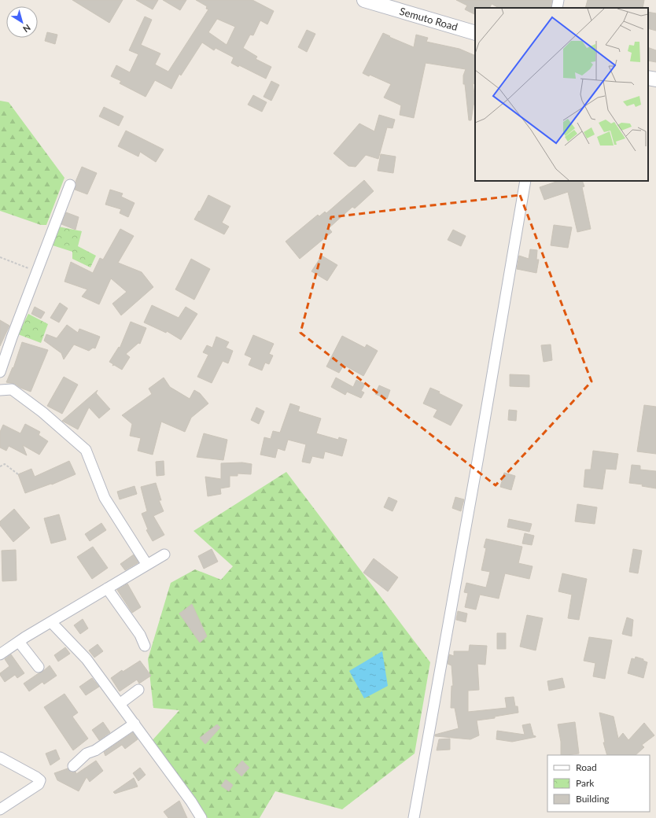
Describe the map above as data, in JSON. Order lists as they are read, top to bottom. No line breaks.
{"streets":{"main road":["Semuto Road"]},"legend":["Road","Park","Building"],"north":"bottom right"}
